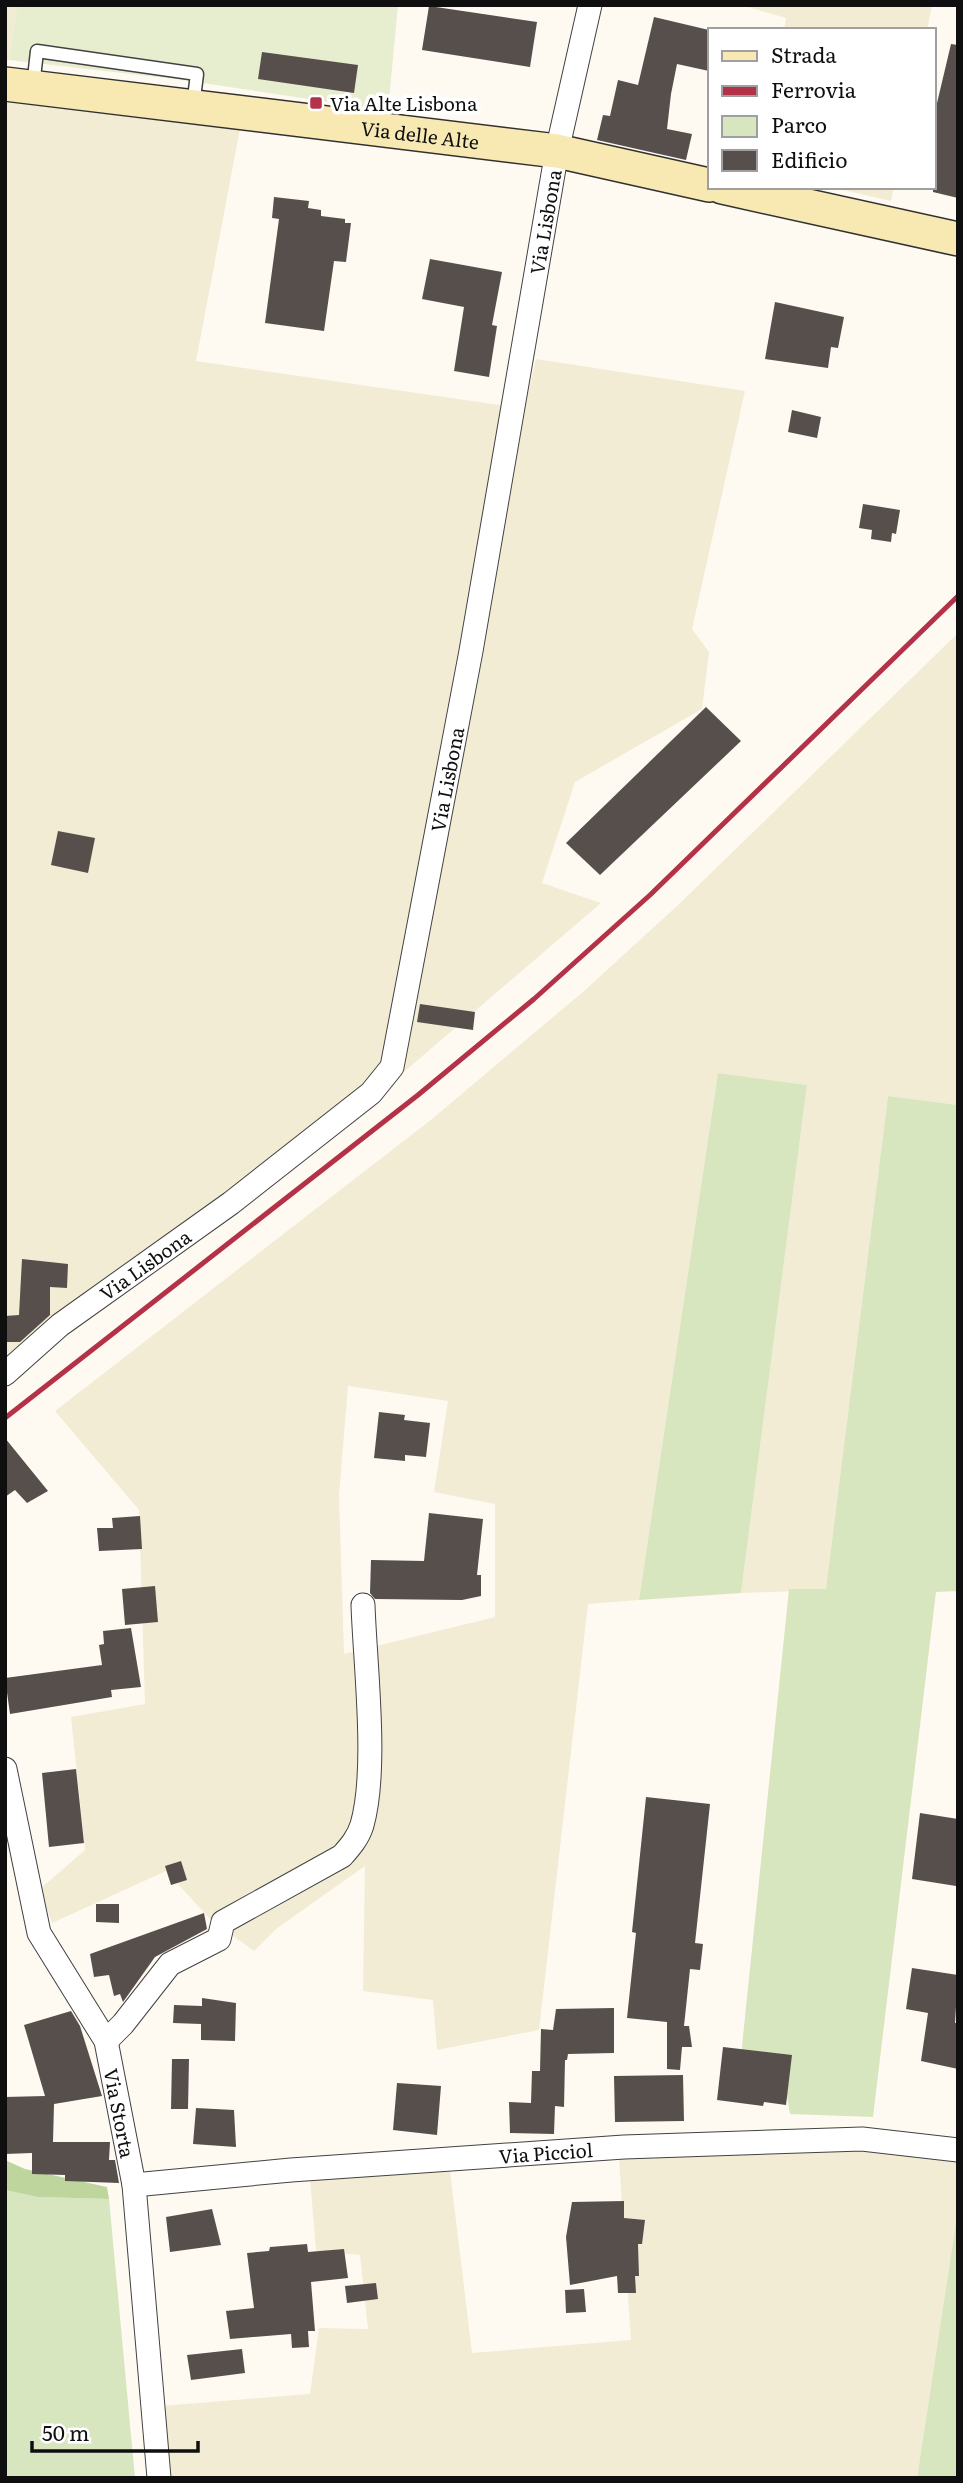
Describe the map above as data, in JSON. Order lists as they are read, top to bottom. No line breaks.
{"streets":{"street":["Via delle Alte","Via Lisbona","Via Storta","Via Picciol"]},"crossings":[["Via delle Alte","Via Lisbona"],["Via Storta","Via Picciol"]],"places":{"transit":["Via Alte Lisbona"]},"legend":["Strada","Ferrovia","Parco","Edificio"],"scale_bar":"50 m"}
